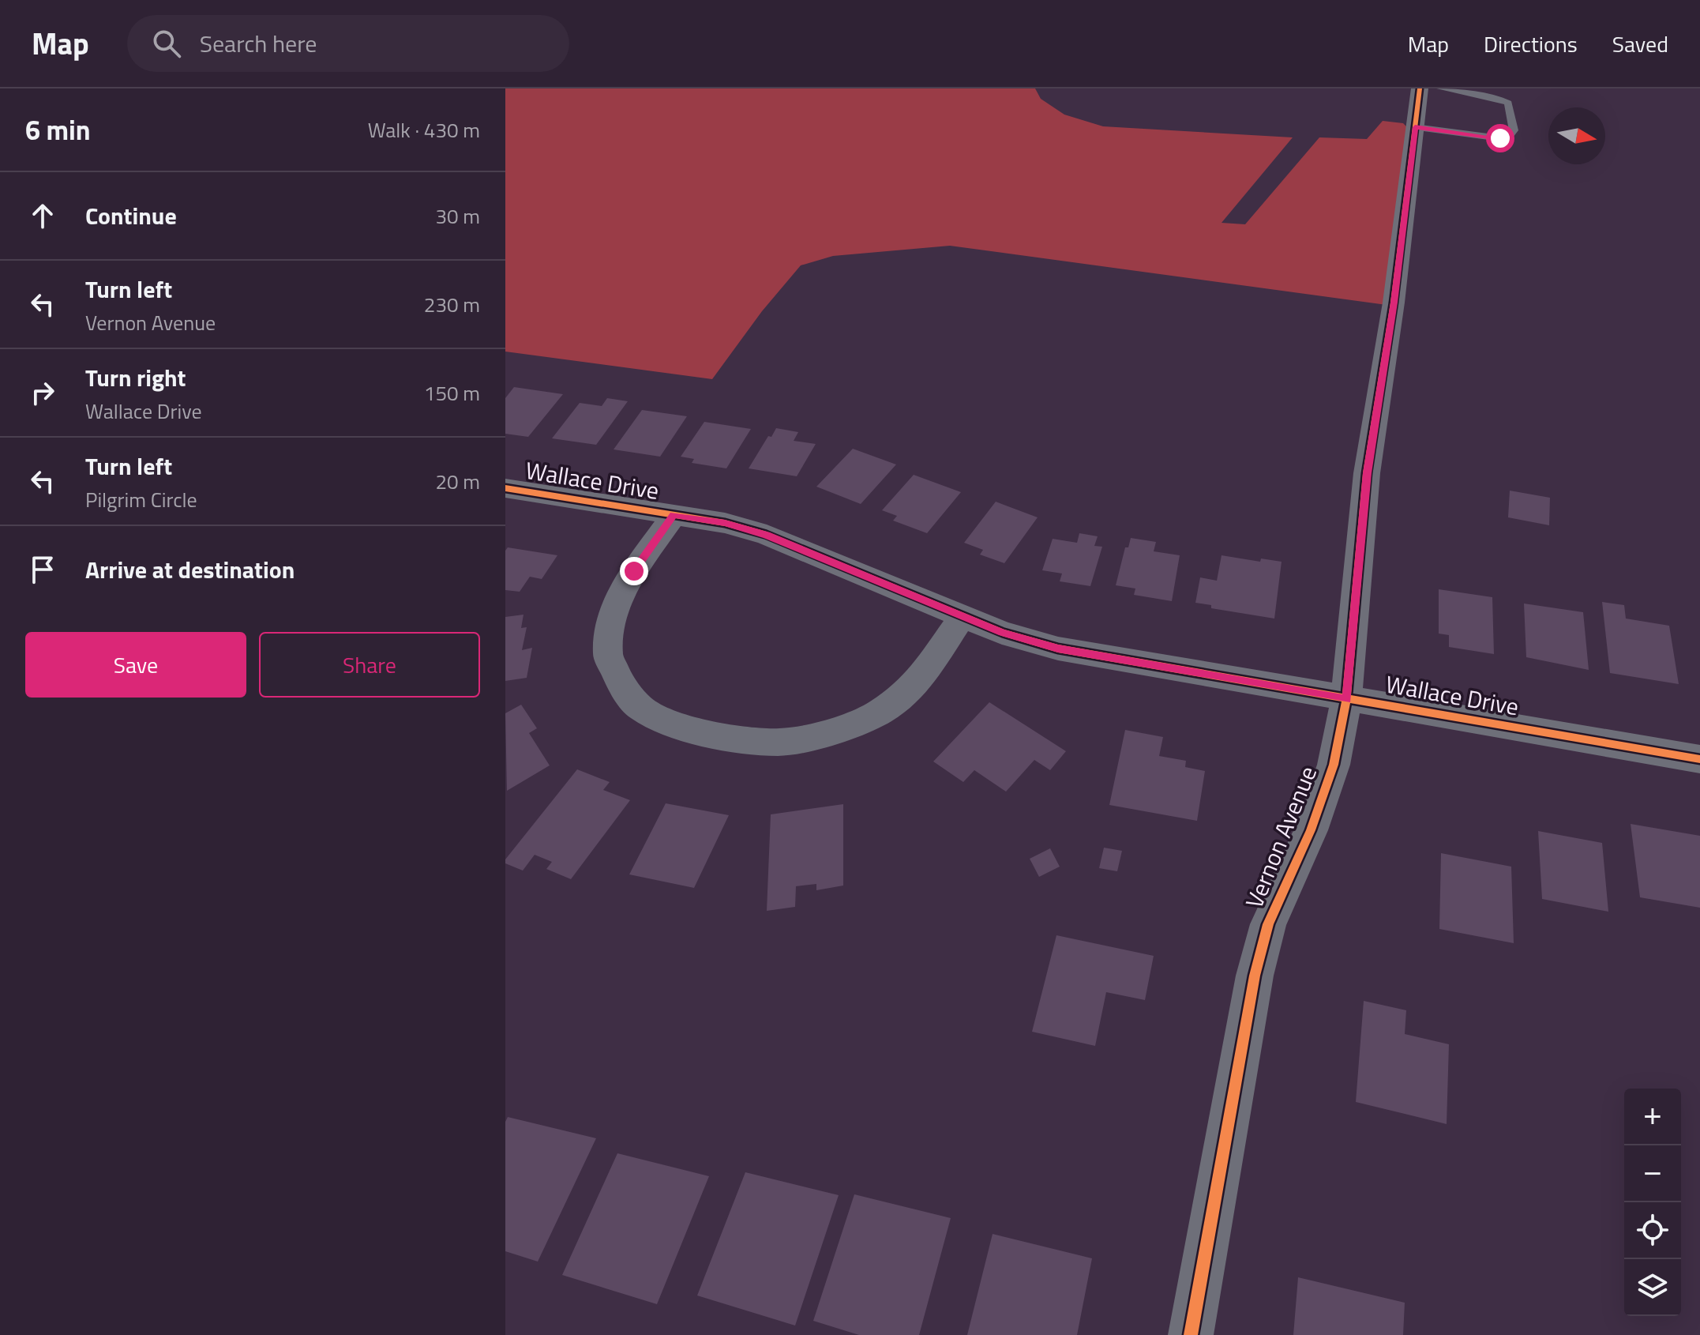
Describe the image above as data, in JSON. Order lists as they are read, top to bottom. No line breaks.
{"streets":{"street":["Wallace Drive","Vernon Avenue"]},"crossings":[["Wallace Drive","Vernon Avenue"]],"north":"right","page":{"header":"Map","search":"Search here","nav":["Map","Directions","Saved"],"heading":["6 min","Walk · 430 m"],"list":[["Continue","30 m"],["Turn left","Vernon Avenue","230 m"],["Turn right","Wallace Drive","150 m"],["Turn left","Pilgrim Circle","20 m"],"Arrive at destination"],"buttons":["Save","Share"],"map_buttons":["+","−"]}}
